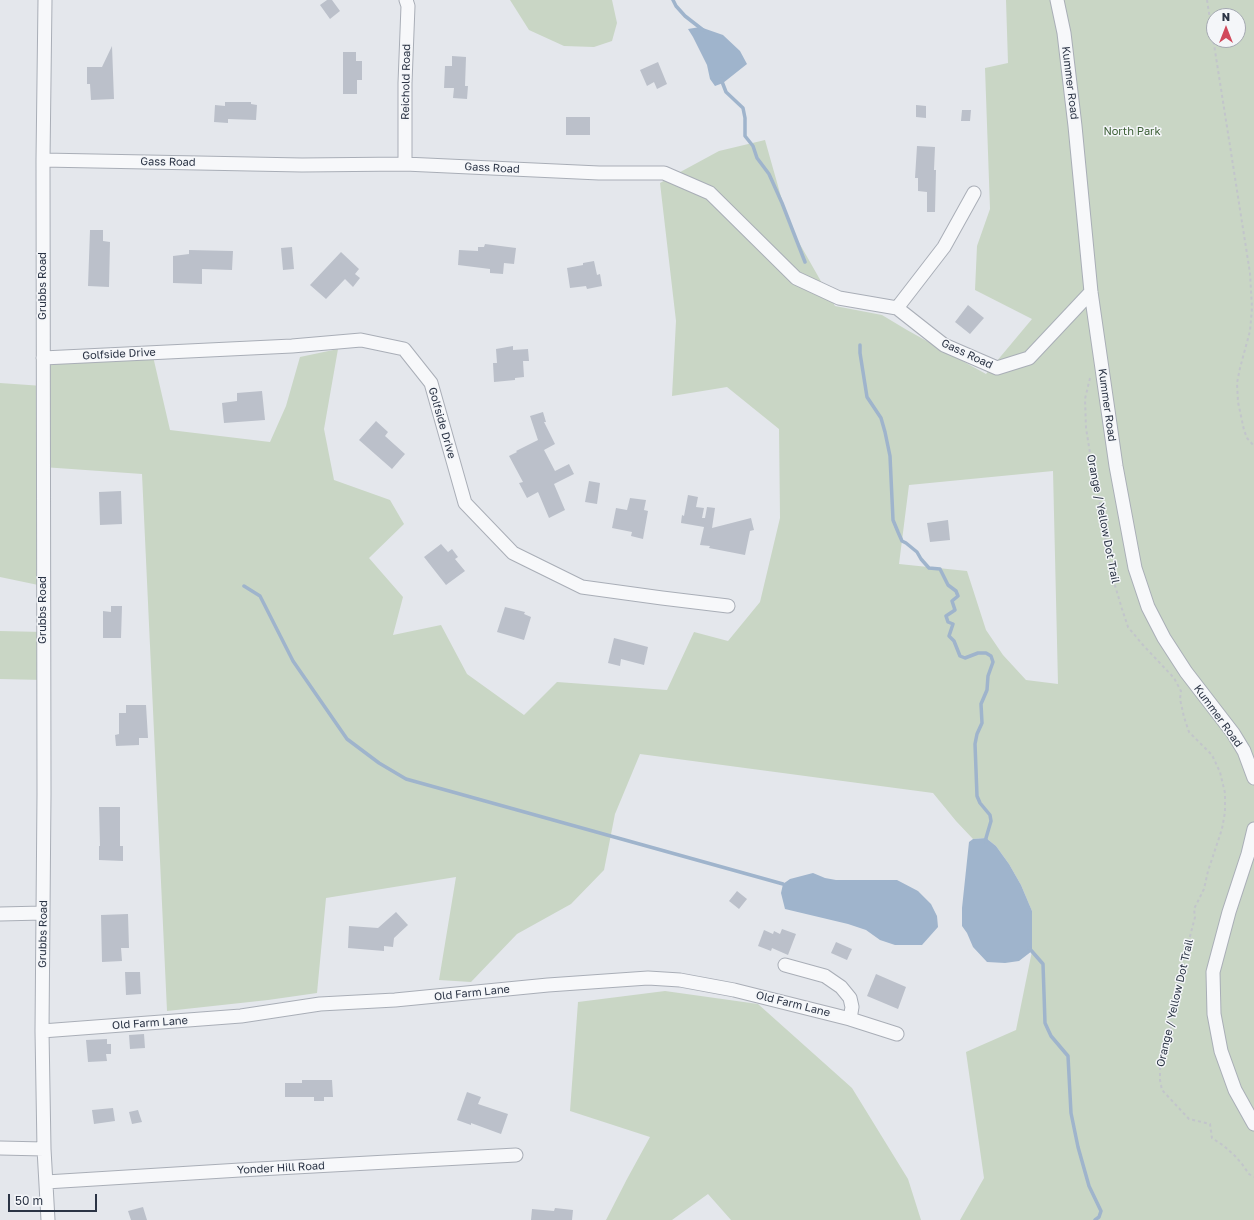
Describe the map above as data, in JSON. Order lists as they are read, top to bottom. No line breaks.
{"streets":{"street":["Reichold Road","Kummer Road","Gass Road","Grubbs Road","Golfside Drive","Old Farm Lane","Yonder Hill Road"],"path":["Orange / Yellow Dot Trail"]},"crossings":[["Reichold Road","Gass Road"],["Kummer Road","Gass Road"],["Gass Road","Grubbs Road"],["Grubbs Road","Golfside Drive"],["Grubbs Road","Old Farm Lane"],["Grubbs Road","Yonder Hill Road"]],"parks":["North Park"],"scale_bar":"50 m","north":"top"}
